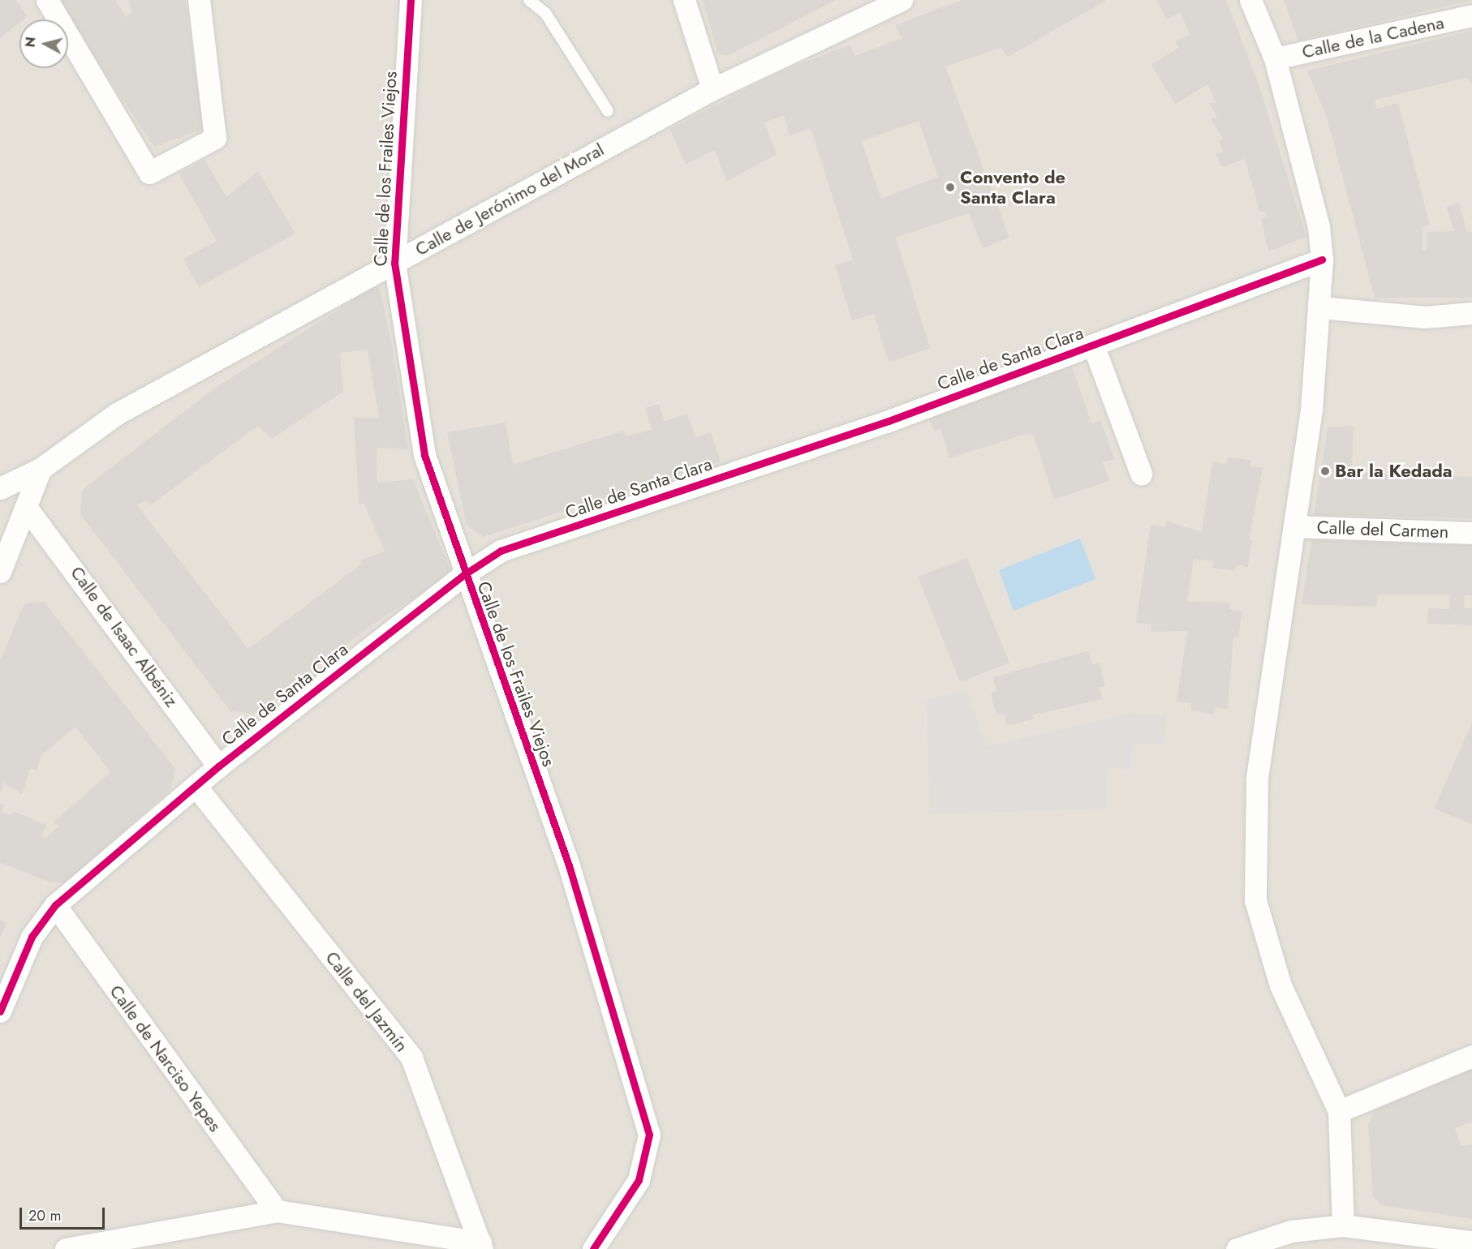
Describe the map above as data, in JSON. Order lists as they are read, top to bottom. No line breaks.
{"streets":{"street":["Calle de la Cadena","Calle de los Frailes Viejos","Calle de Jerónimo del Moral","Calle de Santa Clara","Calle del Carmen","Calle de Isaac Albéniz","Calle del Jazmín","Calle de Narciso Yepes"]},"crossings":[["Calle de los Frailes Viejos","Calle de Jerónimo del Moral"],["Calle de los Frailes Viejos","Calle de Santa Clara"],["Calle de Santa Clara","Calle de Isaac Albéniz"],["Calle de Santa Clara","Calle del Jazmín"],["Calle de Santa Clara","Calle de Narciso Yepes"]],"places":["Convento de Santa Clara","Bar la Kedada"],"scale_bar":"20 m","north":"left"}
